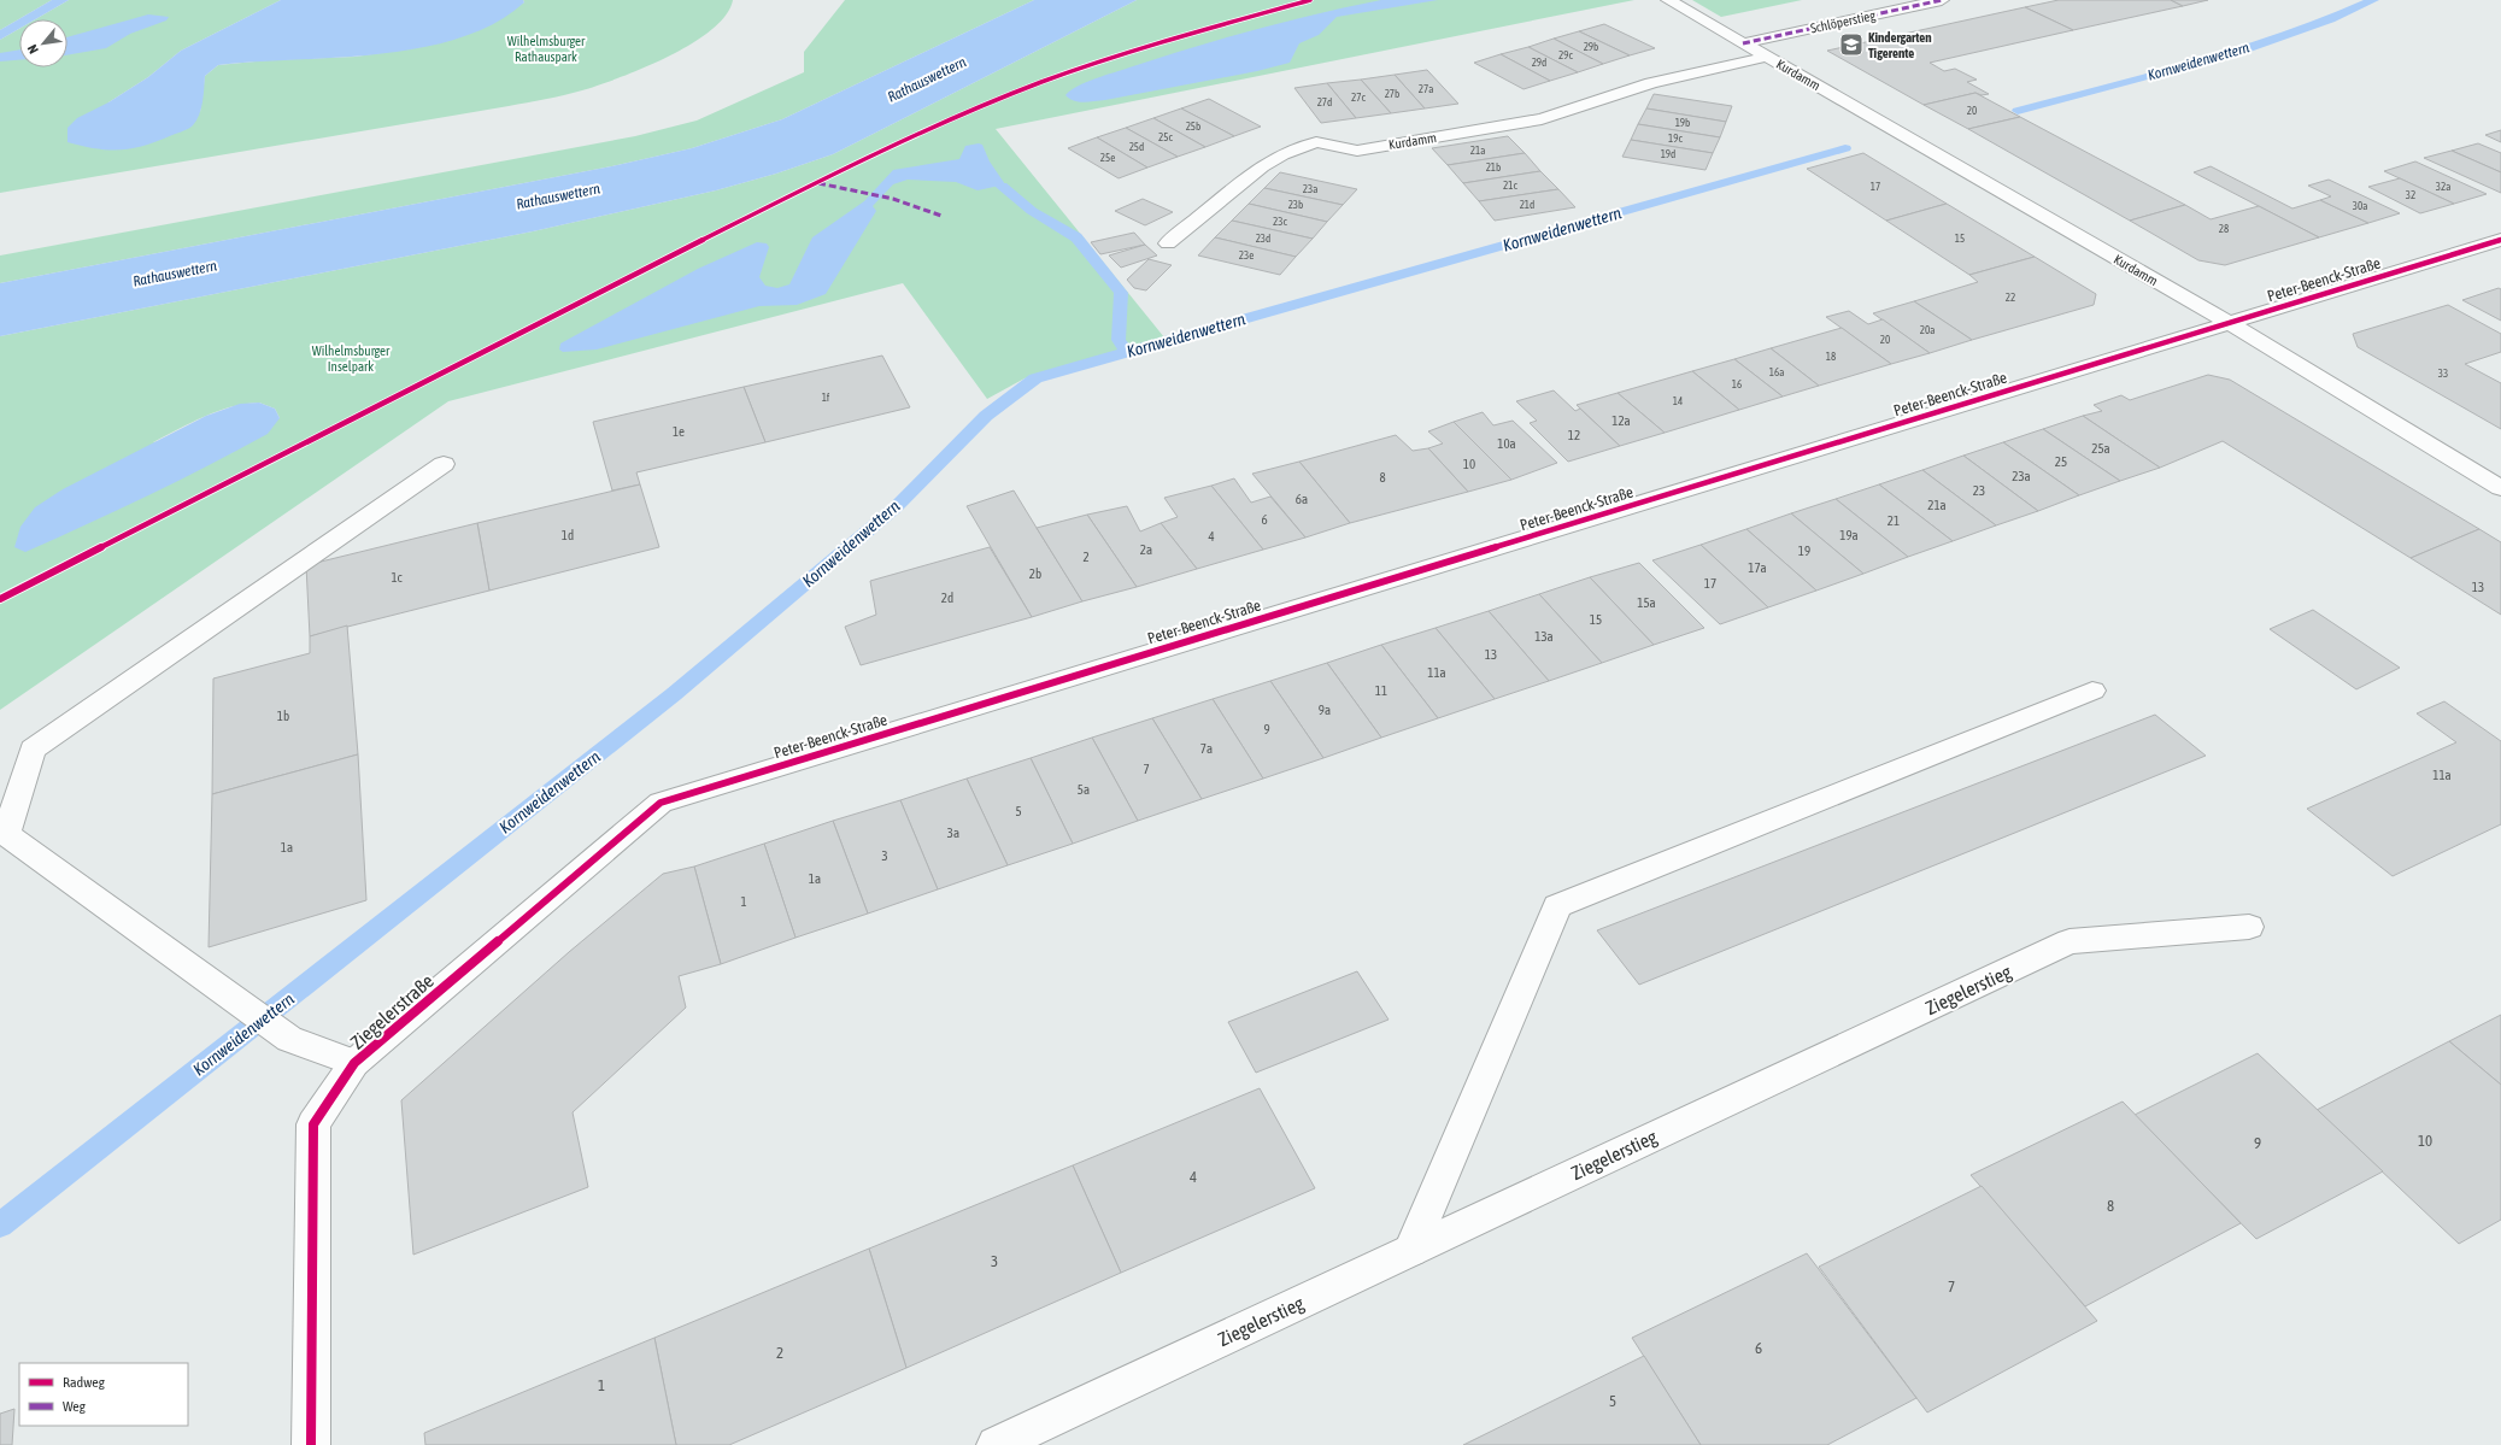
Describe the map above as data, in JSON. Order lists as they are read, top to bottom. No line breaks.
{"streets":{"street":["Schlöperstieg","Kurdamm","Peter-Beenck-Straße","Ziegelerstieg","Ziegelerstraße"]},"crossings":[["Schlöperstieg","Kurdamm"],["Kurdamm","Peter-Beenck-Straße"],["Peter-Beenck-Straße","Ziegelerstraße"]],"water":["Kornweidenwettern","Rathauswettern"],"parks":["Wilhelmsburger Rathauspark","Wilhelmsburger Inselpark"],"places":{"school or university":["Kindergarten Tigerente"]},"house_numbers":["29b","29c","29d","27a","27b","27c","27d","20","19b","25b","25c","19c","25d","21a","19d","25e","21b","21c","17","32a","23a","32","23b","21d","30a","23c","28","23d","15","23e","22","20a","20","18","16a","33","16","1f","14","12a","1e","12","10a","25a","25","10","23a","8","23","6a","21a","6","21","1d","19a","4","2a","19","2","17a","2b","1c","17","13","2d","15a","15","13a","13","11a","11","9a","1b","9","7a","7","11a","5a","5","3a","1a","3","1a","1","10","9","4","8","3","7","6","2","1","5"],"legend":["Radweg","Weg"],"north":"bottom left"}
